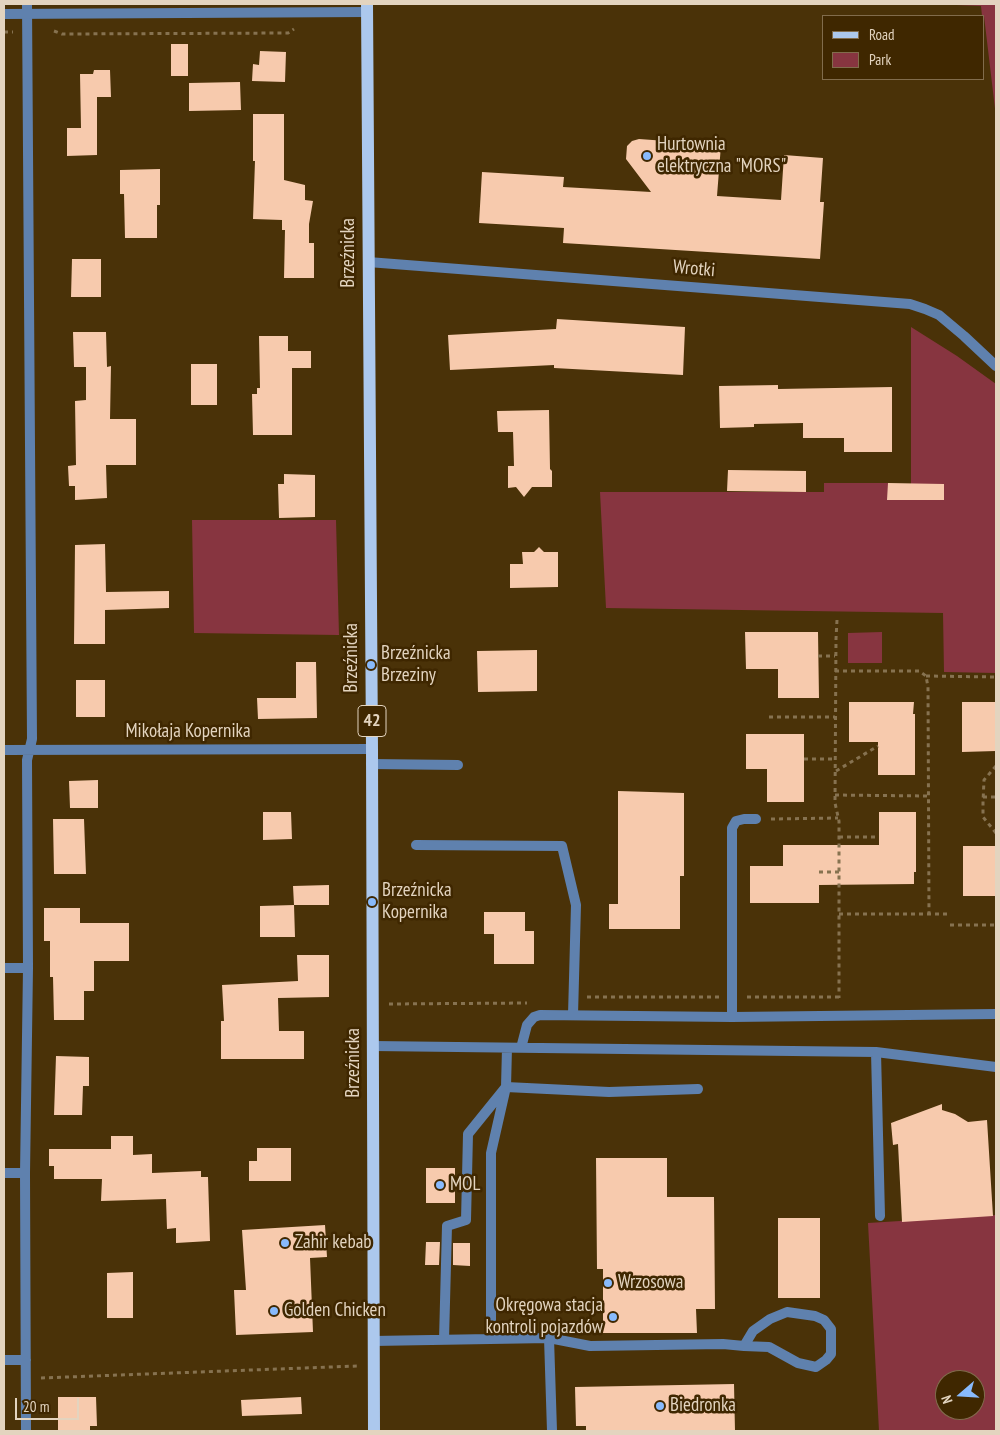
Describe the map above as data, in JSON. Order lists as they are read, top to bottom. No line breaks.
{"streets":{"main road":["Brzeźnicka","42"],"street":["Wrotki","Mikołaja Kopernika"]},"crossings":[["Brzeźnicka","Wrotki"],["Brzeźnicka","Mikołaja Kopernika"]],"places":["Hurtownia elektryczna \"MORS\"","Brzeźnicka Brzeziny","Brzeźnicka Kopernika","MOL","Zahir kebab","Wrzosowa","Golden Chicken","Okręgowa stacja kontroli pojazdów","Biedronka"],"legend":["Road","Park"],"scale_bar":"20 m","north":"left"}
